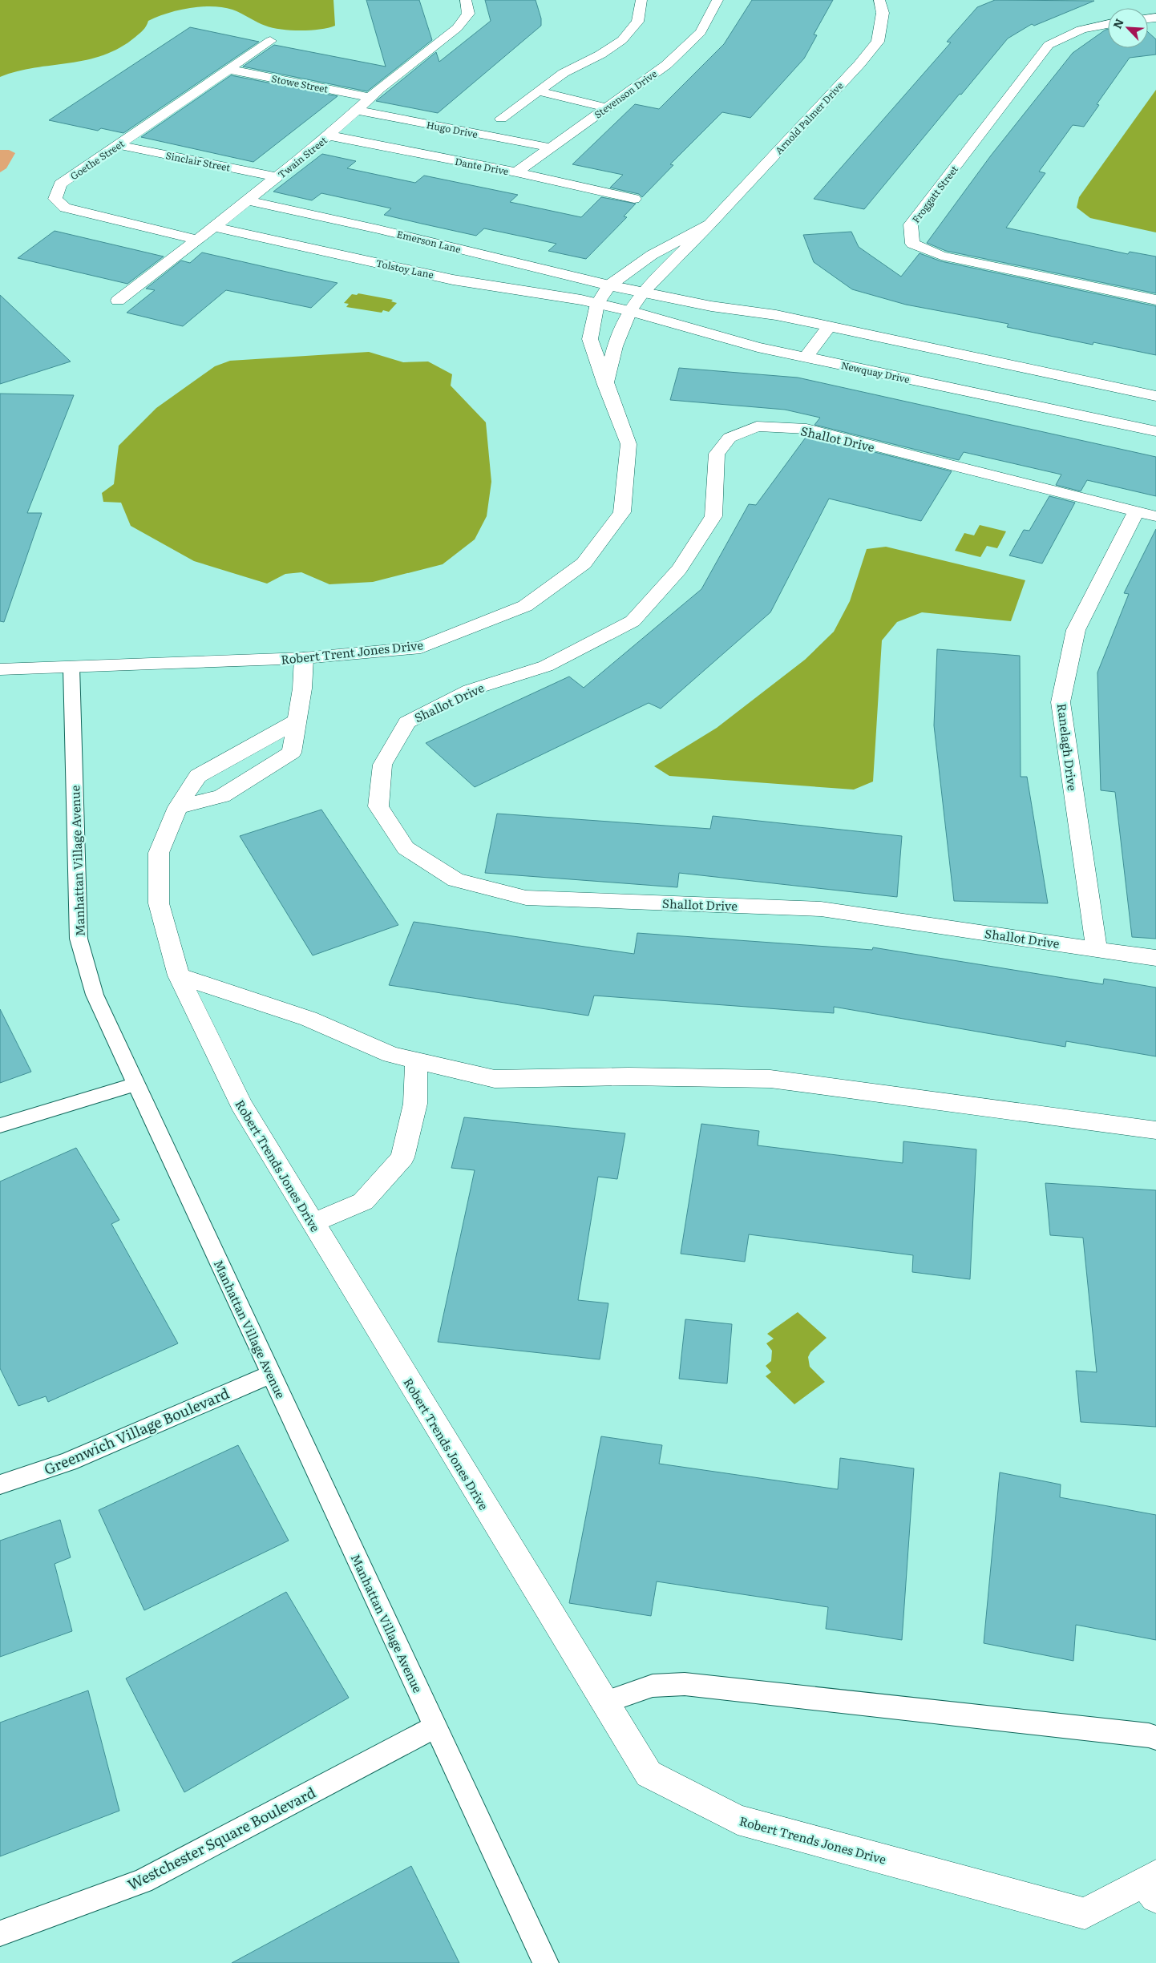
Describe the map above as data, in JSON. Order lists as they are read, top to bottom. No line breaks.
{"streets":{"street":["Stowe Street","Stevenson Drive","Arnold Palmer Drive","Hugo Drive","Twain Street","Goethe Street","Sinclair Street","Dante Drive","Froggatt Street","Emerson Lane","Tolstoy Lane","Newquay Drive","Shallot Drive","Robert Trent Jones Drive","Ranelagh Drive","Robert Trends Jones Drive"],"lane":["Manhattan Village Avenue","Greenwich Village Boulevard","Westchester Square Boulevard"]},"crossings":[["Stowe Street","Twain Street"],["Stowe Street","Goethe Street"],["Stevenson Drive","Hugo Drive"],["Stevenson Drive","Dante Drive"],["Arnold Palmer Drive","Emerson Lane"],["Arnold Palmer Drive","Newquay Drive"],["Arnold Palmer Drive","Robert Trent Jones Drive"],["Hugo Drive","Twain Street"],["Twain Street","Goethe Street"],["Twain Street","Sinclair Street"],["Twain Street","Dante Drive"],["Twain Street","Emerson Lane"],["Twain Street","Tolstoy Lane"],["Goethe Street","Sinclair Street"],["Emerson Lane","Robert Trent Jones Drive"],["Tolstoy Lane","Newquay Drive"],["Tolstoy Lane","Robert Trent Jones Drive"],["Newquay Drive","Robert Trent Jones Drive"],["Shallot Drive","Ranelagh Drive"],["Robert Trent Jones Drive","Manhattan Village Avenue"],["Manhattan Village Avenue","Greenwich Village Boulevard"],["Manhattan Village Avenue","Westchester Square Boulevard"]],"north":"top left"}
